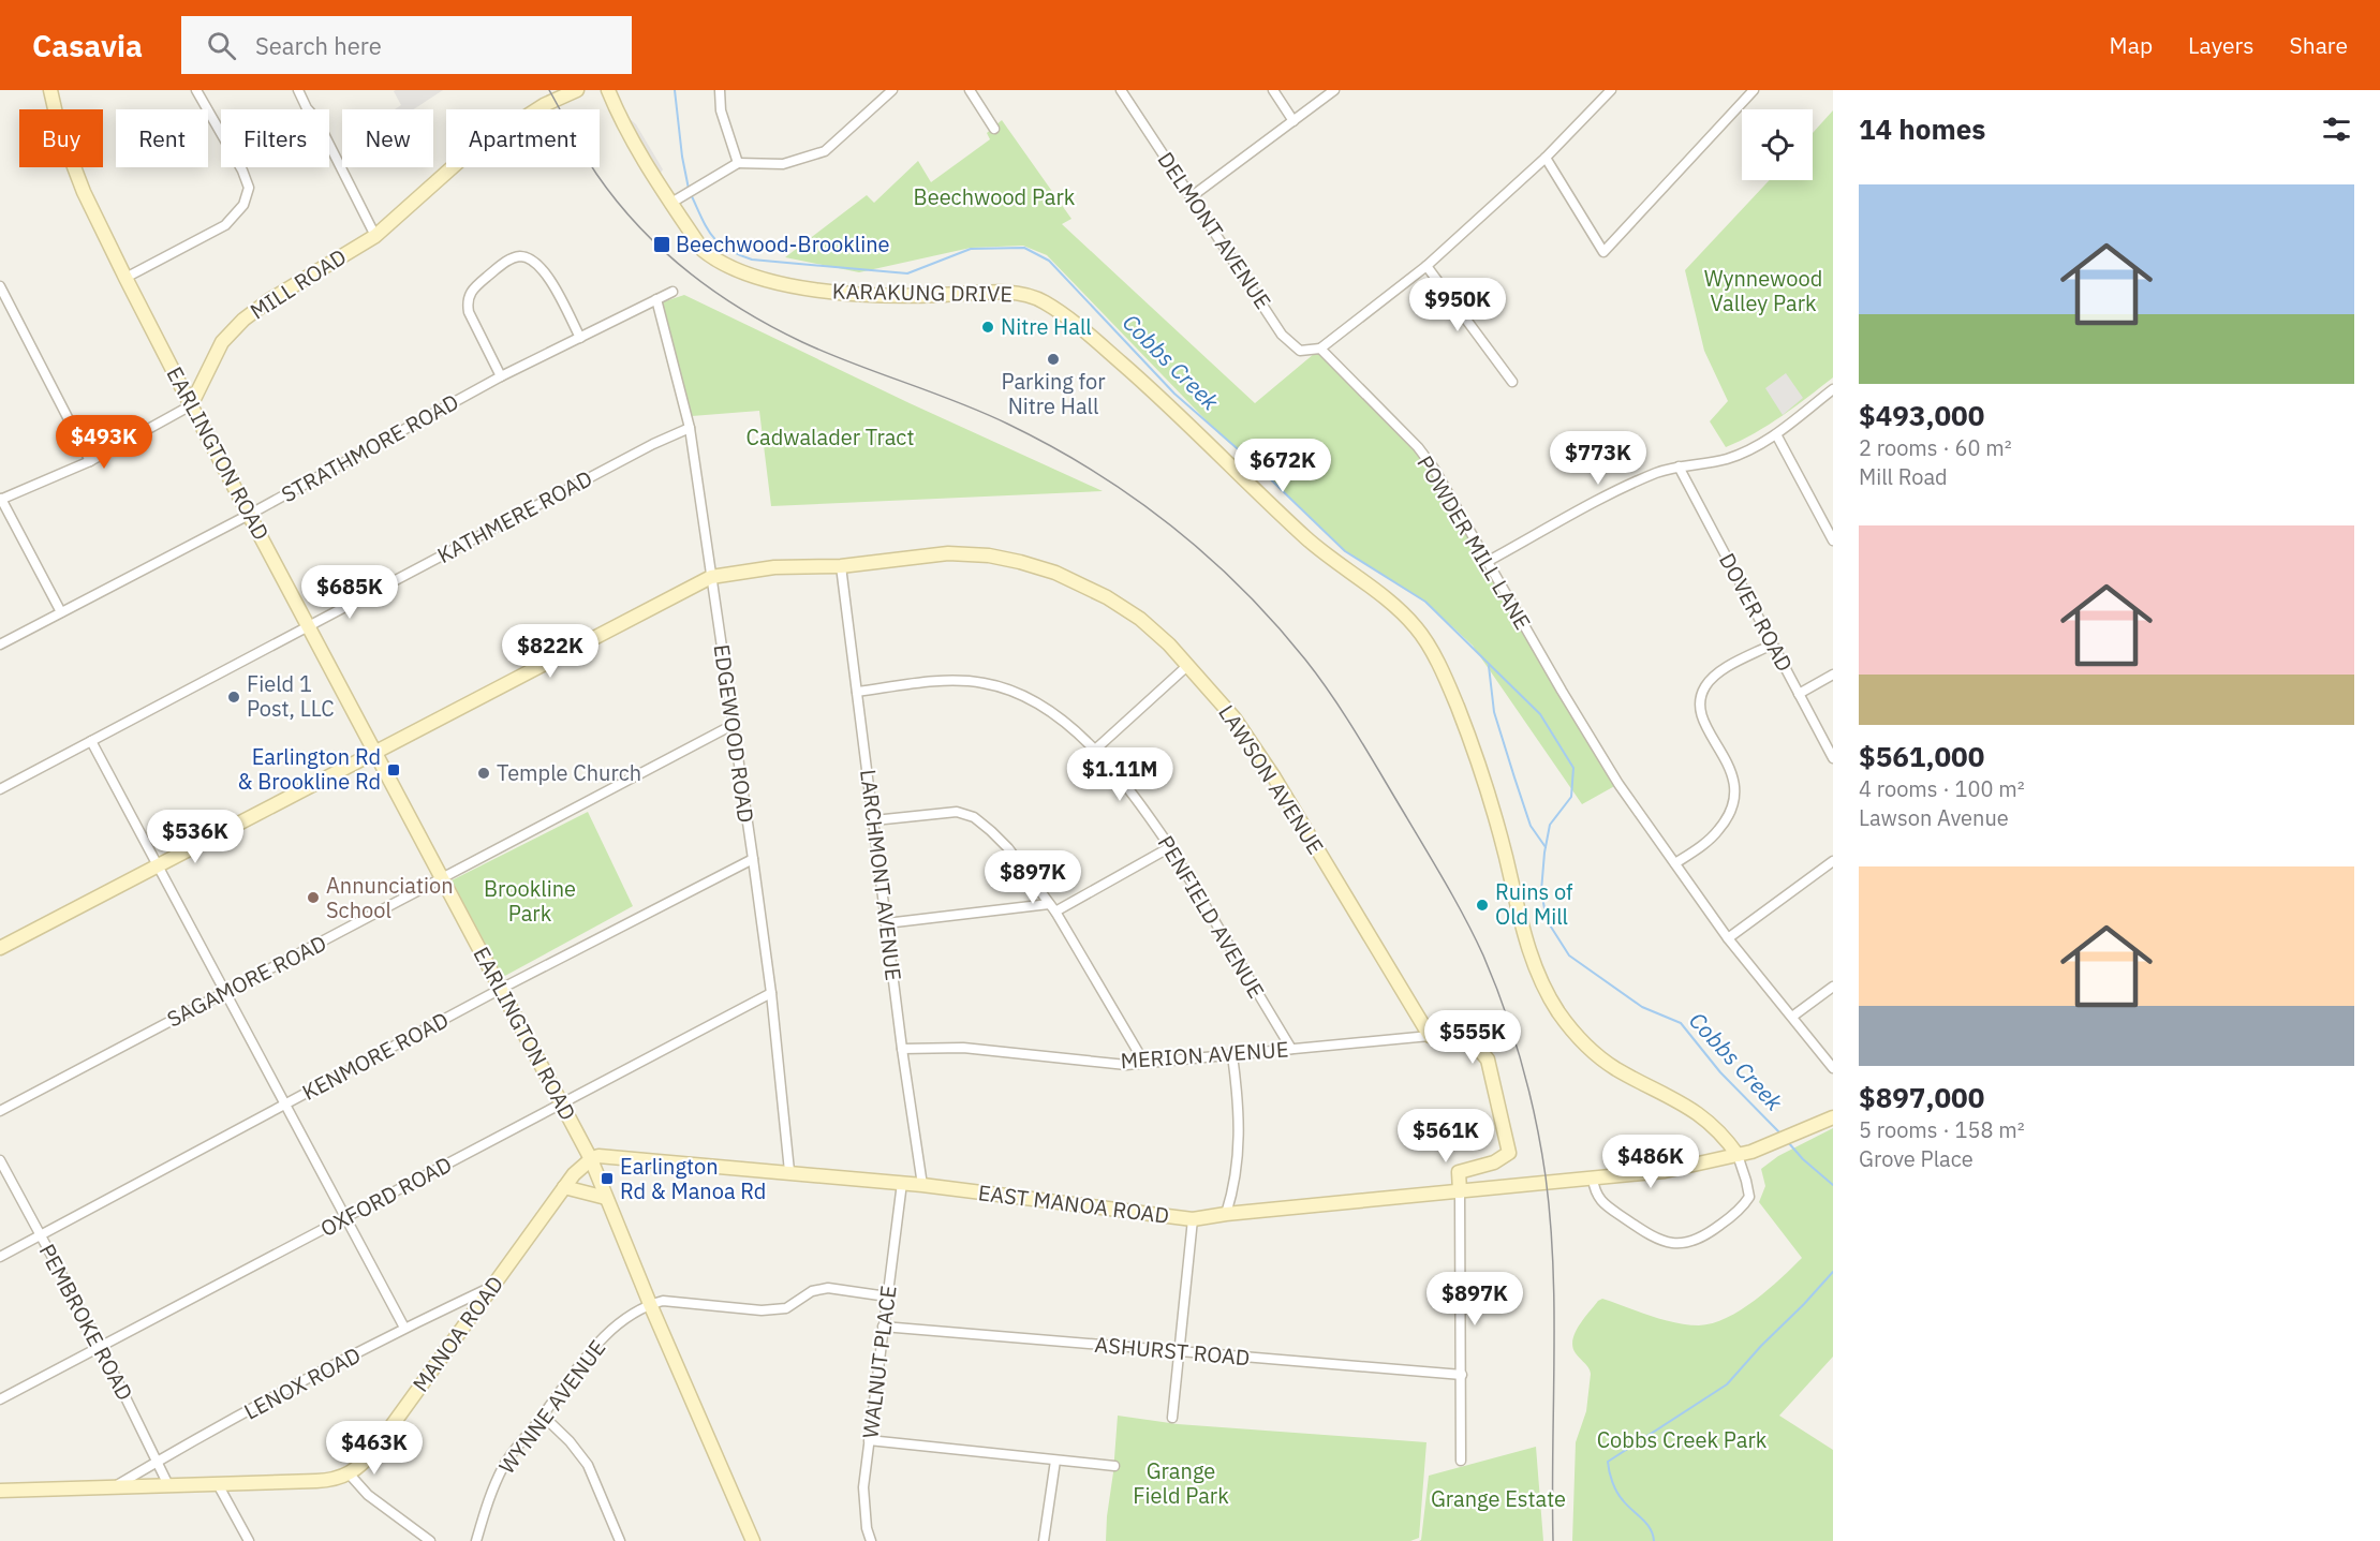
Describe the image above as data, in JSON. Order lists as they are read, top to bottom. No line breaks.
{"streets":{"street":["DELMONT AVENUE","MILL ROAD","KARAKUNG DRIVE","STRATHMORE ROAD","EARLINGTON ROAD","KATHMERE ROAD","POWDER MILL LANE","DOVER ROAD","EDGEWOOD ROAD","LAWSON AVENUE","LARCHMONT AVENUE","PENFIELD AVENUE","SAGAMORE ROAD","MERION AVENUE","KENMORE ROAD","OXFORD ROAD","EAST MANOA ROAD","PEMBROKE ROAD","MANOA ROAD","ASHURST ROAD","WALNUT PLACE","LENOX ROAD","WYNNE AVENUE"]},"crossings":[["DELMONT AVENUE","POWDER MILL LANE"],["MILL ROAD","EARLINGTON ROAD"],["STRATHMORE ROAD","EARLINGTON ROAD"],["STRATHMORE ROAD","EDGEWOOD ROAD"],["EARLINGTON ROAD","KATHMERE ROAD"],["EARLINGTON ROAD","LAWSON AVENUE"],["EARLINGTON ROAD","SAGAMORE ROAD"],["EARLINGTON ROAD","KENMORE ROAD"],["EARLINGTON ROAD","OXFORD ROAD"],["EARLINGTON ROAD","EAST MANOA ROAD"],["EARLINGTON ROAD","MANOA ROAD"],["EARLINGTON ROAD","WYNNE AVENUE"],["KATHMERE ROAD","EDGEWOOD ROAD"],["EDGEWOOD ROAD","LAWSON AVENUE"],["EDGEWOOD ROAD","SAGAMORE ROAD"],["EDGEWOOD ROAD","KENMORE ROAD"],["EDGEWOOD ROAD","OXFORD ROAD"],["EDGEWOOD ROAD","EAST MANOA ROAD"],["LAWSON AVENUE","LARCHMONT AVENUE"],["LAWSON AVENUE","MERION AVENUE"],["LARCHMONT AVENUE","PENFIELD AVENUE"],["LARCHMONT AVENUE","MERION AVENUE"],["LARCHMONT AVENUE","EAST MANOA ROAD"],["PENFIELD AVENUE","MERION AVENUE"],["KENMORE ROAD","PEMBROKE ROAD"],["OXFORD ROAD","PEMBROKE ROAD"],["EAST MANOA ROAD","MANOA ROAD"],["EAST MANOA ROAD","WALNUT PLACE"],["PEMBROKE ROAD","LENOX ROAD"],["MANOA ROAD","LENOX ROAD"],["ASHURST ROAD","WALNUT PLACE"]],"water":["Cobbs Creek"],"parks":["Beechwood Park","Wynnewood Valley Park","Cadwalader Tract","Brookline Park","Cobbs Creek Park","Grange Field Park","Grange Estate"],"places":{"transit":["Beechwood-Brookline","Earlington Rd & Brookline Rd","Earlington Rd & Manoa Rd"],"other":["Nitre Hall","Parking for Nitre Hall","Field 1 Post, LLC","Temple Church","Annunciation School","Ruins of Old Mill"]},"page":{"header":"Casavia","search":"Search here","nav":["Map","Layers","Share"],"heading":"14 homes","chip":["Buy","Rent","Filters","New","Apartment"],"list":[{"name":"$493,000","note":"2 rooms · 60 m² · Mill Road"},{"name":"$561,000","note":"4 rooms · 100 m² · Lawson Avenue"},{"name":"$897,000","note":"5 rooms · 158 m² · Grove Place"}],"price":["$950K","$493K","$773K","$672K","$685K","$822K","$1.11M","$536K","$897K","$555K","$561K","$486K","$897K","$463K"]}}
